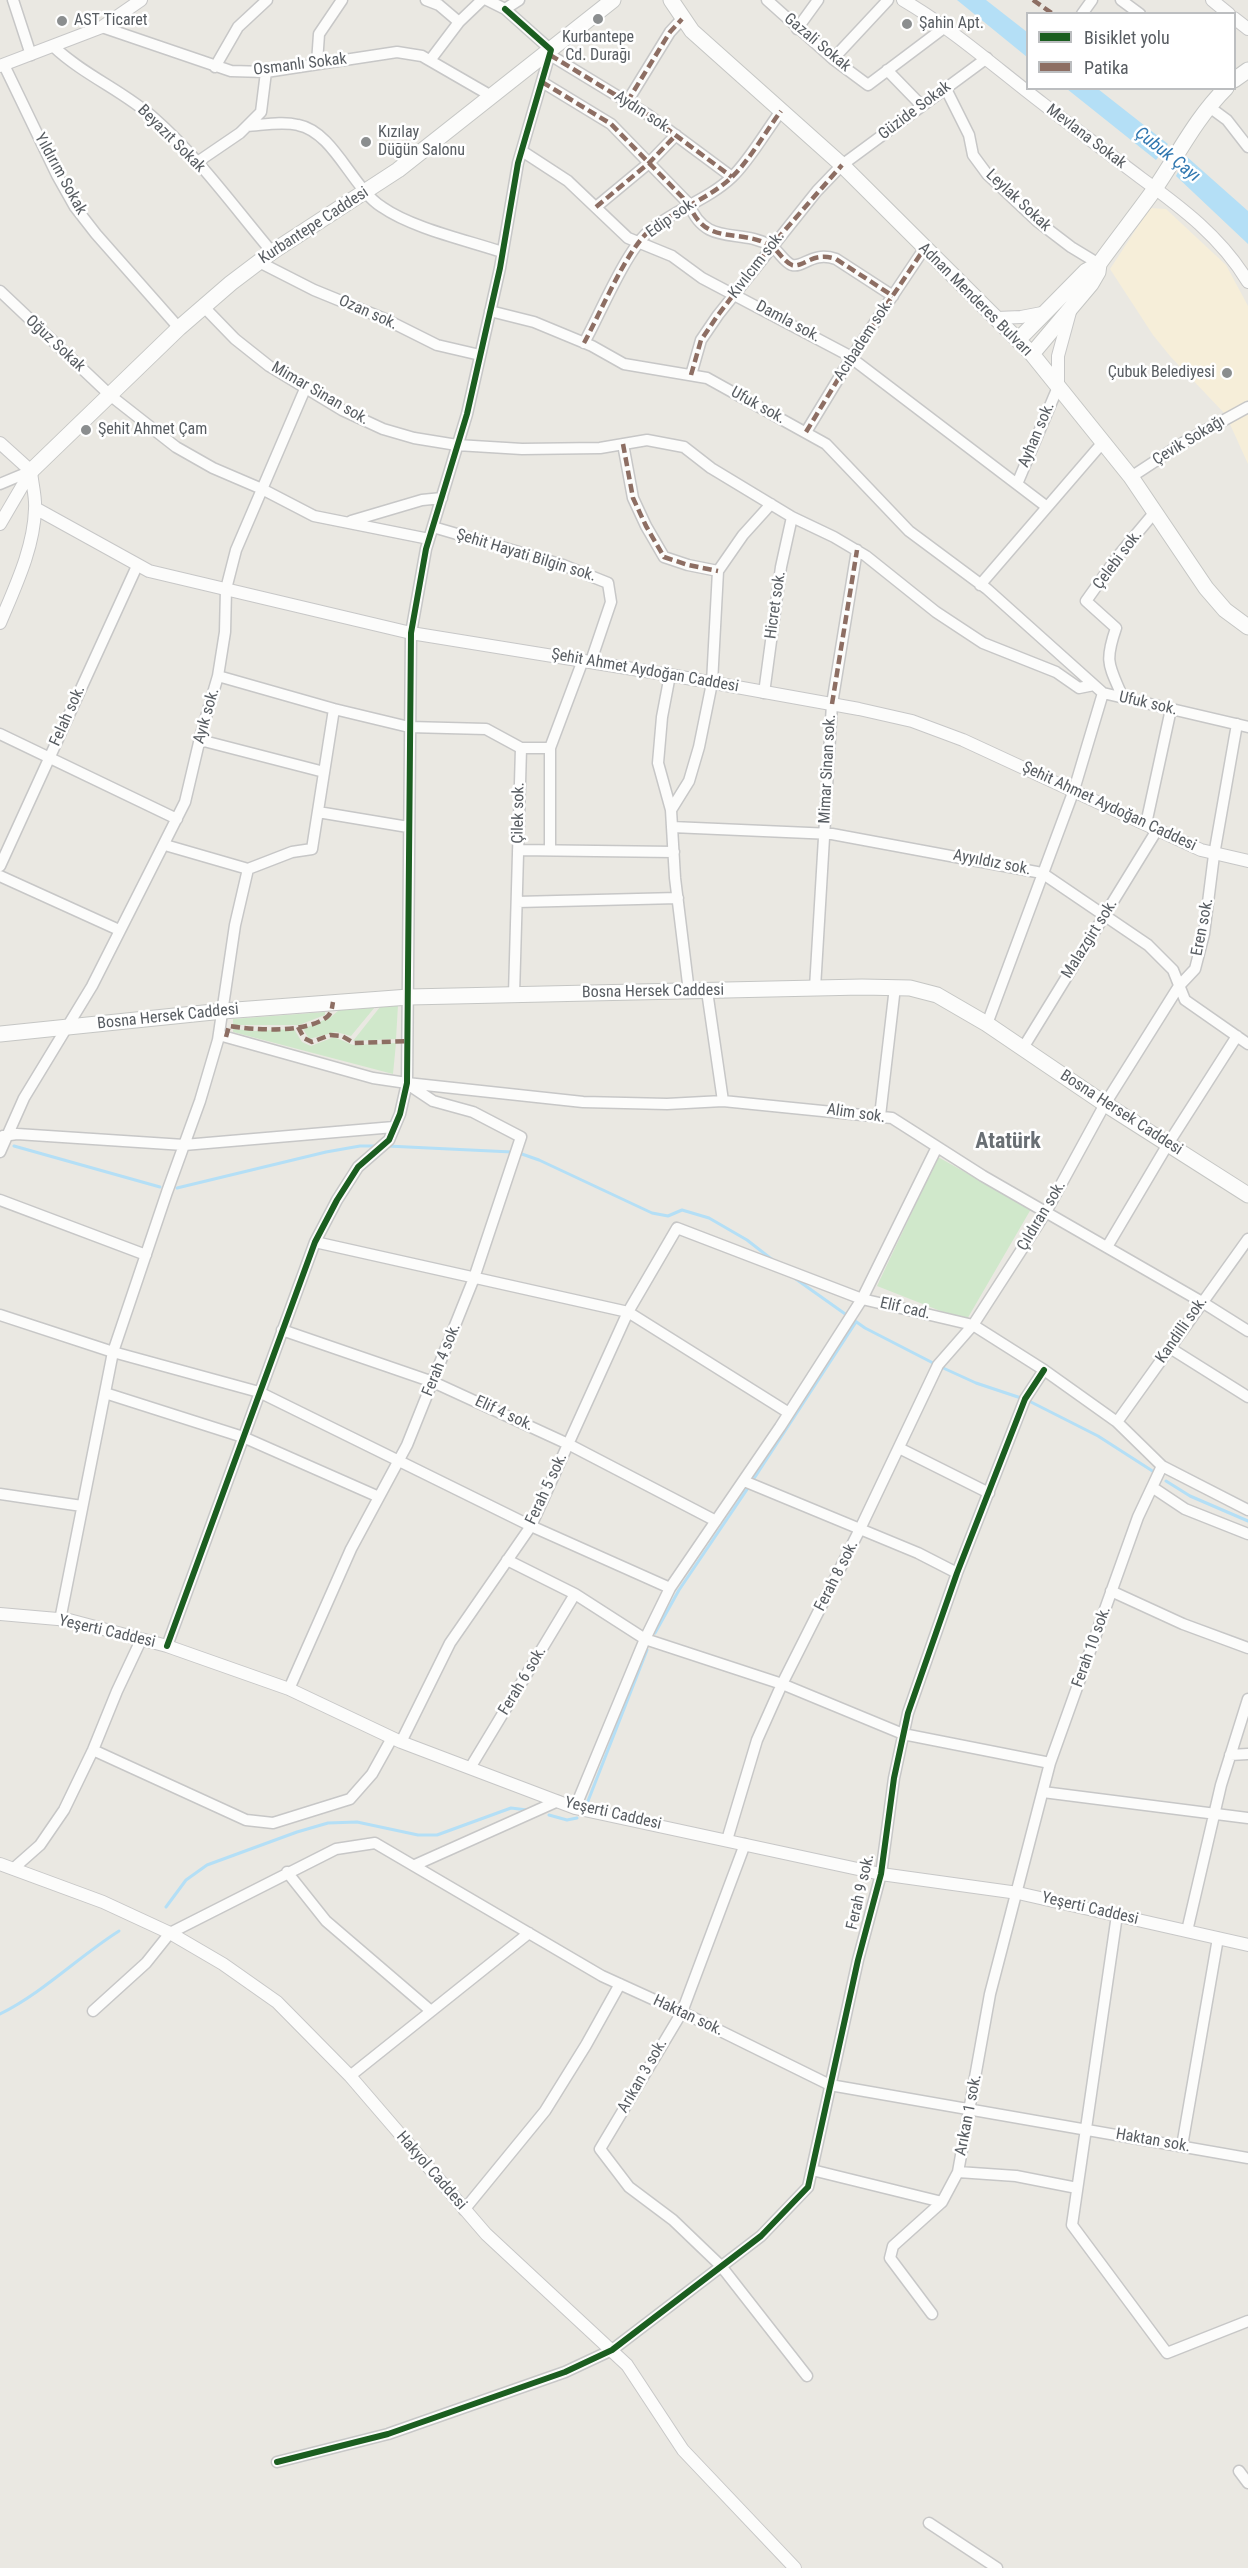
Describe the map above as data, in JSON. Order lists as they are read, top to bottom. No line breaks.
{"streets":{"main road":["Kurbantepe Caddesi","Adnan Menderes Bulvarı","Bosna Hersek Caddesi"],"street":["Gazali Sokak","Osmanlı Sokak","Güzide Sokak","Aydın sok.","Mevlana Sokak","Beyazıt Sokak","Yıldırım Sokak","Leylak Sokak","Edip sok.","Kıvılcım sok.","Ozan sok.","Damla sok.","Acıbadem sok.","Oğuz Sokak","Mimar Sinan sok.","Ufuk sok.","Ayhan sok.","Çevik Sokağı","Şehit Hayati Bilgin sok.","Çelebi sok.","Hicret sok.","Şehit Ahmet Aydoğan Caddesi","Felah sok.","Ayık sok.","Çilek sok.","Ayyıldız sok.","Eren sok.","Malazgirt sok.","Alim sok.","Çıldıran sok.","Elif cad.","Kandilli sok.","Ferah 4 sok.","Elif 4 sok.","Ferah 5 sok.","Ferah 8 sok.","Yeşerti Caddesi","Ferah 10 sok.","Ferah 6 sok.","Ferah 9 sok.","Haktan sok.","Arıkan 3 sok.","Arıkan 1 sok.","Hakyol Caddesi"]},"crossings":[["Osmanlı Sokak","Kurbantepe Caddesi"],["Güzide Sokak","Mevlana Sokak"],["Güzide Sokak","Leylak Sokak"],["Güzide Sokak","Kıvılcım sok."],["Güzide Sokak","Adnan Menderes Bulvarı"],["Aydın sok.","Edip sok."],["Aydın sok.","Kurbantepe Caddesi"],["Beyazıt Sokak","Kurbantepe Caddesi"],["Yıldırım Sokak","Kurbantepe Caddesi"],["Edip sok.","Adnan Menderes Bulvarı"],["Edip sok.","Damla sok."],["Edip sok.","Ufuk sok."],["Kurbantepe Caddesi","Ozan sok."],["Kurbantepe Caddesi","Oğuz Sokak"],["Kurbantepe Caddesi","Mimar Sinan sok."],["Kıvılcım sok.","Adnan Menderes Bulvarı"],["Kıvılcım sok.","Damla sok."],["Kıvılcım sok.","Ufuk sok."],["Adnan Menderes Bulvarı","Acıbadem sok."],["Adnan Menderes Bulvarı","Ayhan sok."],["Adnan Menderes Bulvarı","Çevik Sokağı"],["Adnan Menderes Bulvarı","Çelebi sok."],["Damla sok.","Acıbadem sok."],["Damla sok.","Ayhan sok."],["Acıbadem sok.","Ufuk sok."],["Oğuz Sokak","Ayık sok."],["Mimar Sinan sok.","Ufuk sok."],["Mimar Sinan sok.","Hicret sok."],["Mimar Sinan sok.","Şehit Ahmet Aydoğan Caddesi"],["Mimar Sinan sok.","Ayık sok."],["Mimar Sinan sok.","Ayyıldız sok."],["Mimar Sinan sok.","Bosna Hersek Caddesi"],["Ufuk sok.","Çelebi sok."],["Ufuk sok.","Eren sok."],["Ufuk sok.","Malazgirt sok."],["Şehit Hayati Bilgin sok.","Şehit Ahmet Aydoğan Caddesi"],["Hicret sok.","Şehit Ahmet Aydoğan Caddesi"],["Şehit Ahmet Aydoğan Caddesi","Felah sok."],["Şehit Ahmet Aydoğan Caddesi","Ayık sok."],["Şehit Ahmet Aydoğan Caddesi","Eren sok."],["Şehit Ahmet Aydoğan Caddesi","Malazgirt sok."],["Ayık sok.","Bosna Hersek Caddesi"],["Çilek sok.","Bosna Hersek Caddesi"],["Ayyıldız sok.","Eren sok."],["Ayyıldız sok.","Malazgirt sok."],["Eren sok.","Bosna Hersek Caddesi"],["Eren sok.","Çıldıran sok."],["Malazgirt sok.","Bosna Hersek Caddesi"],["Bosna Hersek Caddesi","Çıldıran sok."],["Alim sok.","Çıldıran sok."],["Alim sok.","Kandilli sok."],["Alim sok.","Ferah 4 sok."],["Çıldıran sok.","Elif cad."],["Çıldıran sok.","Ferah 8 sok."],["Elif cad.","Kandilli sok."],["Elif cad.","Ferah 5 sok."],["Elif cad.","Ferah 8 sok."],["Elif cad.","Ferah 9 sok."],["Ferah 4 sok.","Elif 4 sok."],["Ferah 4 sok.","Yeşerti Caddesi"],["Elif 4 sok.","Ferah 5 sok."],["Ferah 5 sok.","Yeşerti Caddesi"],["Ferah 8 sok.","Yeşerti Caddesi"],["Yeşerti Caddesi","Ferah 10 sok."],["Yeşerti Caddesi","Ferah 6 sok."],["Yeşerti Caddesi","Ferah 9 sok."],["Yeşerti Caddesi","Arıkan 3 sok."],["Yeşerti Caddesi","Arıkan 1 sok."],["Ferah 10 sok.","Arıkan 1 sok."],["Ferah 9 sok.","Haktan sok."],["Ferah 9 sok.","Arıkan 3 sok."],["Ferah 9 sok.","Hakyol Caddesi"],["Haktan sok.","Arıkan 3 sok."],["Haktan sok.","Arıkan 1 sok."],["Haktan sok.","Hakyol Caddesi"]],"districts":["Atatürk"],"water":["Çubuk Çayı"],"places":["Kurbantepe Cd. Durağı","AST Ticaret","Şahin Apt.","Kızılay Düğün Salonu","Çubuk Belediyesi","Şehit Ahmet Çam"],"legend":["Bisiklet yolu","Patika"]}
